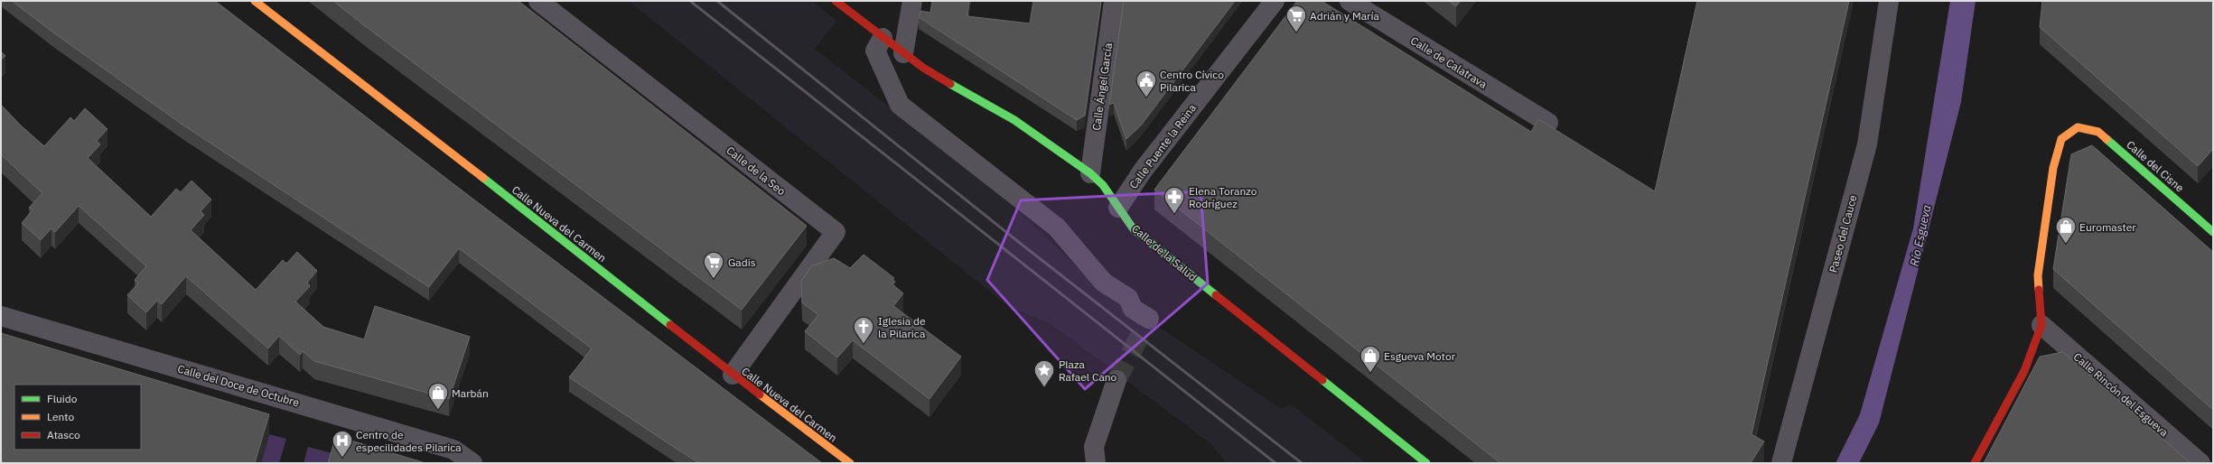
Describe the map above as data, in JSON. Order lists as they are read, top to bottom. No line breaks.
{"streets":{"street":["Calle de Calatrava","Calle Ángel García","Calle Puente la Reina","Calle del Cisne","Calle de la Seo","Calle Nueva del Carmen","Paseo del Cauce","Calle de la Salud","Calle del Doce de Octubre","Calle Rincón del Esgueva"]},"crossings":[["Calle Ángel García","Calle de la Salud"],["Calle Puente la Reina","Calle de la Salud"],["Calle del Cisne","Calle Rincón del Esgueva"],["Calle de la Seo","Calle Nueva del Carmen"]],"water":["Río Esgueva"],"places":{"supermarket":["Adrián y María","Gadis"],"public building":["Centro Cívico Pilarica"],"pharmacy":["Elena Toranzo Rodríguez"],"shop":["Euromaster","Esgueva Motor","Marbán"],"church":["Iglesia de la Pilarica"],"place":["Plaza Rafael Cano"],"hospital":["Centro de especilidades Pilarica"]},"legend":["Fluido","Lento","Atasco"]}
